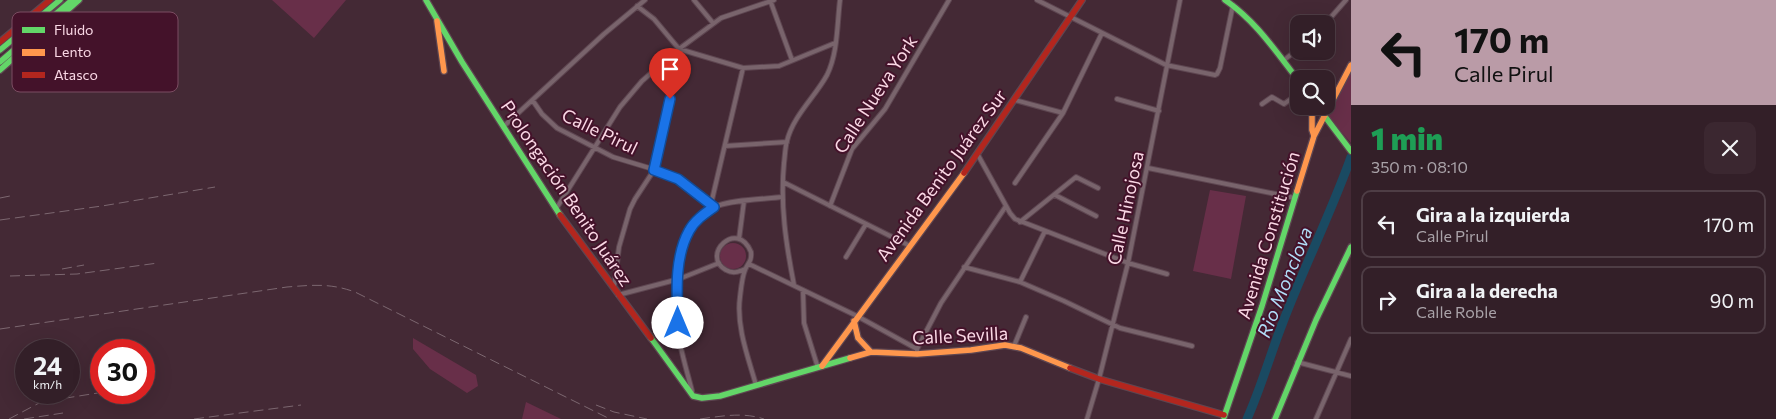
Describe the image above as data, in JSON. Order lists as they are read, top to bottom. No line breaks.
{"streets":{"main road":["Avenida Benito Juárez Sur","Prolongación Benito Juárez","Avenida Constitución","Calle Sevilla"],"street":["Calle Nueva York","Calle Pirul","Calle Hinojosa"]},"crossings":[["Avenida Benito Juárez Sur","Calle Sevilla"],["Calle Hinojosa","Calle Sevilla"],["Avenida Constitución","Calle Sevilla"]],"water":["Rio Monclova"],"legend":["Fluido","Lento","Atasco"],"page":{"turn":["170 m","Calle Pirul"],"heading":["1 min","350 m · 08:10"],"list":[{"name":"Gira a la izquierda","note":"Calle Pirul","value":"170 m"},{"name":"Gira a la derecha","note":"Calle Roble","value":"90 m"}],"speed":"24 km/h","limit":"30"}}
